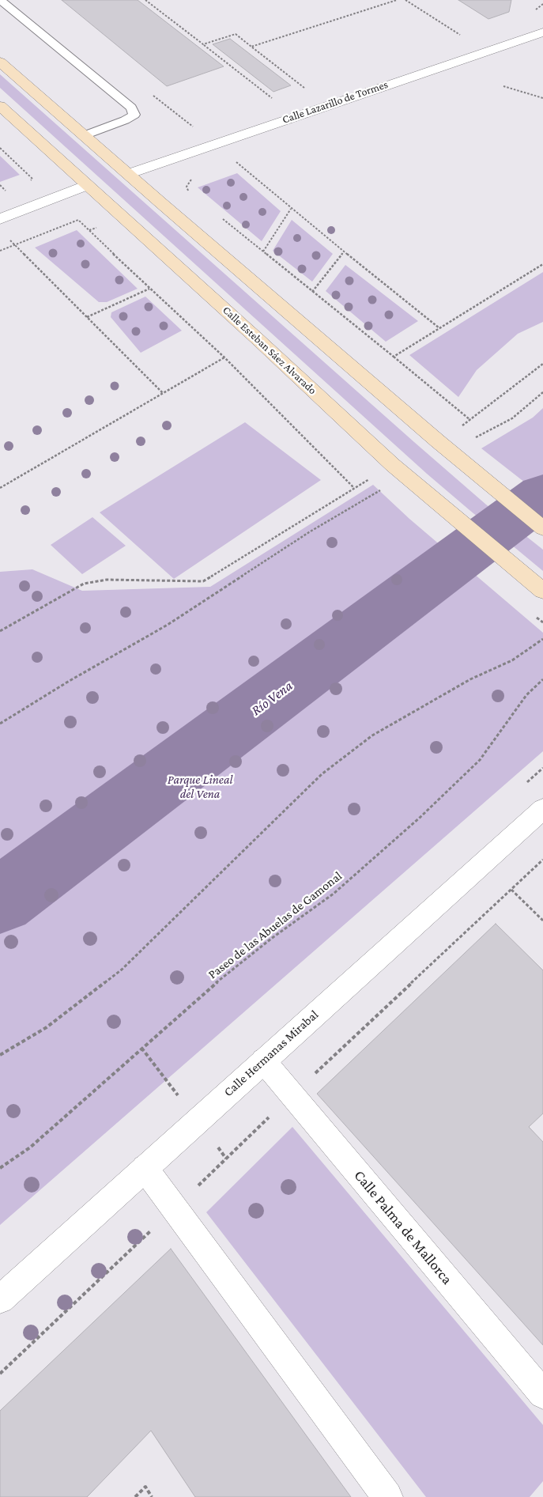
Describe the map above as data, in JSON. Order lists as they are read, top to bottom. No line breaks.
{"streets":{"main road":["Calle Esteban Sáez Alvarado"],"street":["Calle Lazarillo de Tormes","Calle Hermanas Mirabal","Calle Palma de Mallorca"],"path":["Paseo de las Abuelas de Gamonal"]},"crossings":[["Calle Hermanas Mirabal","Calle Palma de Mallorca"]],"water":["Río Vena"],"parks":["Parque Lineal del Vena"]}
